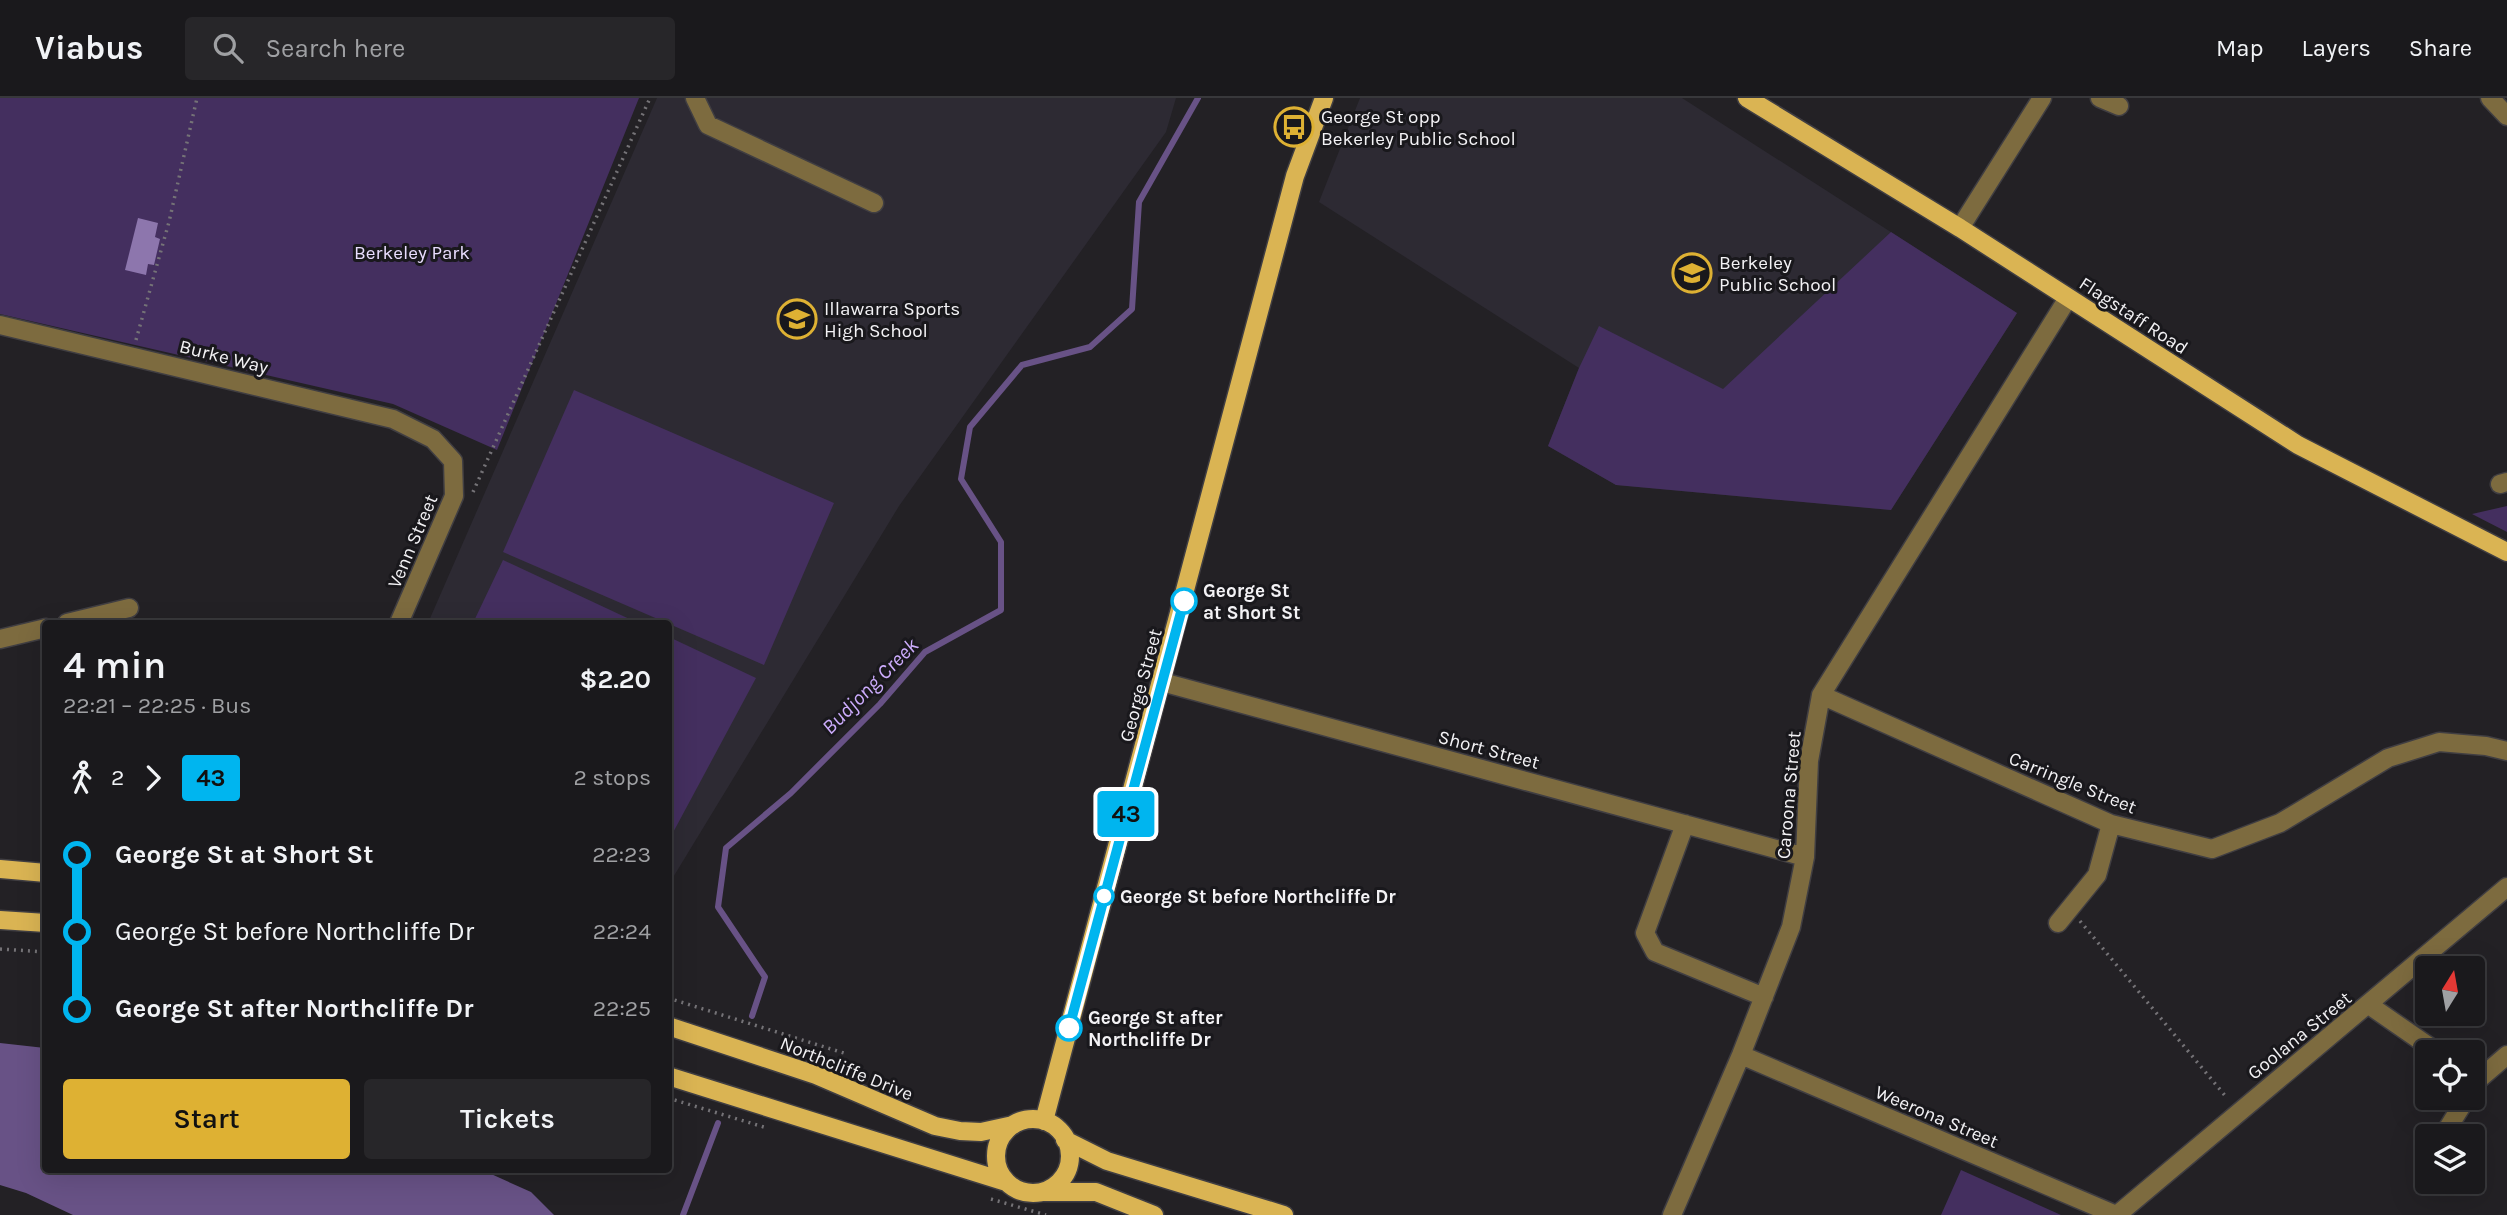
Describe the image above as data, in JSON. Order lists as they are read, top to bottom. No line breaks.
{"streets":{"main road":["Flagstaff Road","George Street","Northcliffe Drive"],"street":["Burke Way","Venn Street","Short Street","Carringle Street","Caroona Street","Goolana Street","Weerona Street"]},"crossings":[["Flagstaff Road","Caroona Street"],["Burke Way","Venn Street"],["George Street","Short Street"],["George Street","Northcliffe Drive"],["Short Street","Caroona Street"],["Carringle Street","Caroona Street"],["Caroona Street","Weerona Street"],["Goolana Street","Weerona Street"]],"water":["Budjong Creek"],"parks":["Berkeley Park"],"places":{"bus stop":["George St opp Bekerley Public School"],"school or university":["Berkeley Public School","Illawarra Sports High School"],"other":["George St at Short St","George St before Northcliffe Dr","George St after Northcliffe Dr"]},"lines":["bus line 43"],"north":"top","page":{"header":"Viabus","search":"Search here","nav":["Map","Layers","Share"],"on_map":"43","heading":["4 min","22:21 – 22:25 · Bus","$2.20"],"legs":["2","43","2 stops"],"list":[{"name":"George St at Short St","value":"22:23"},{"name":"George St before Northcliffe Dr","value":"22:24"},{"name":"George St after Northcliffe Dr","value":"22:25"}],"buttons":["Start","Tickets"]}}
